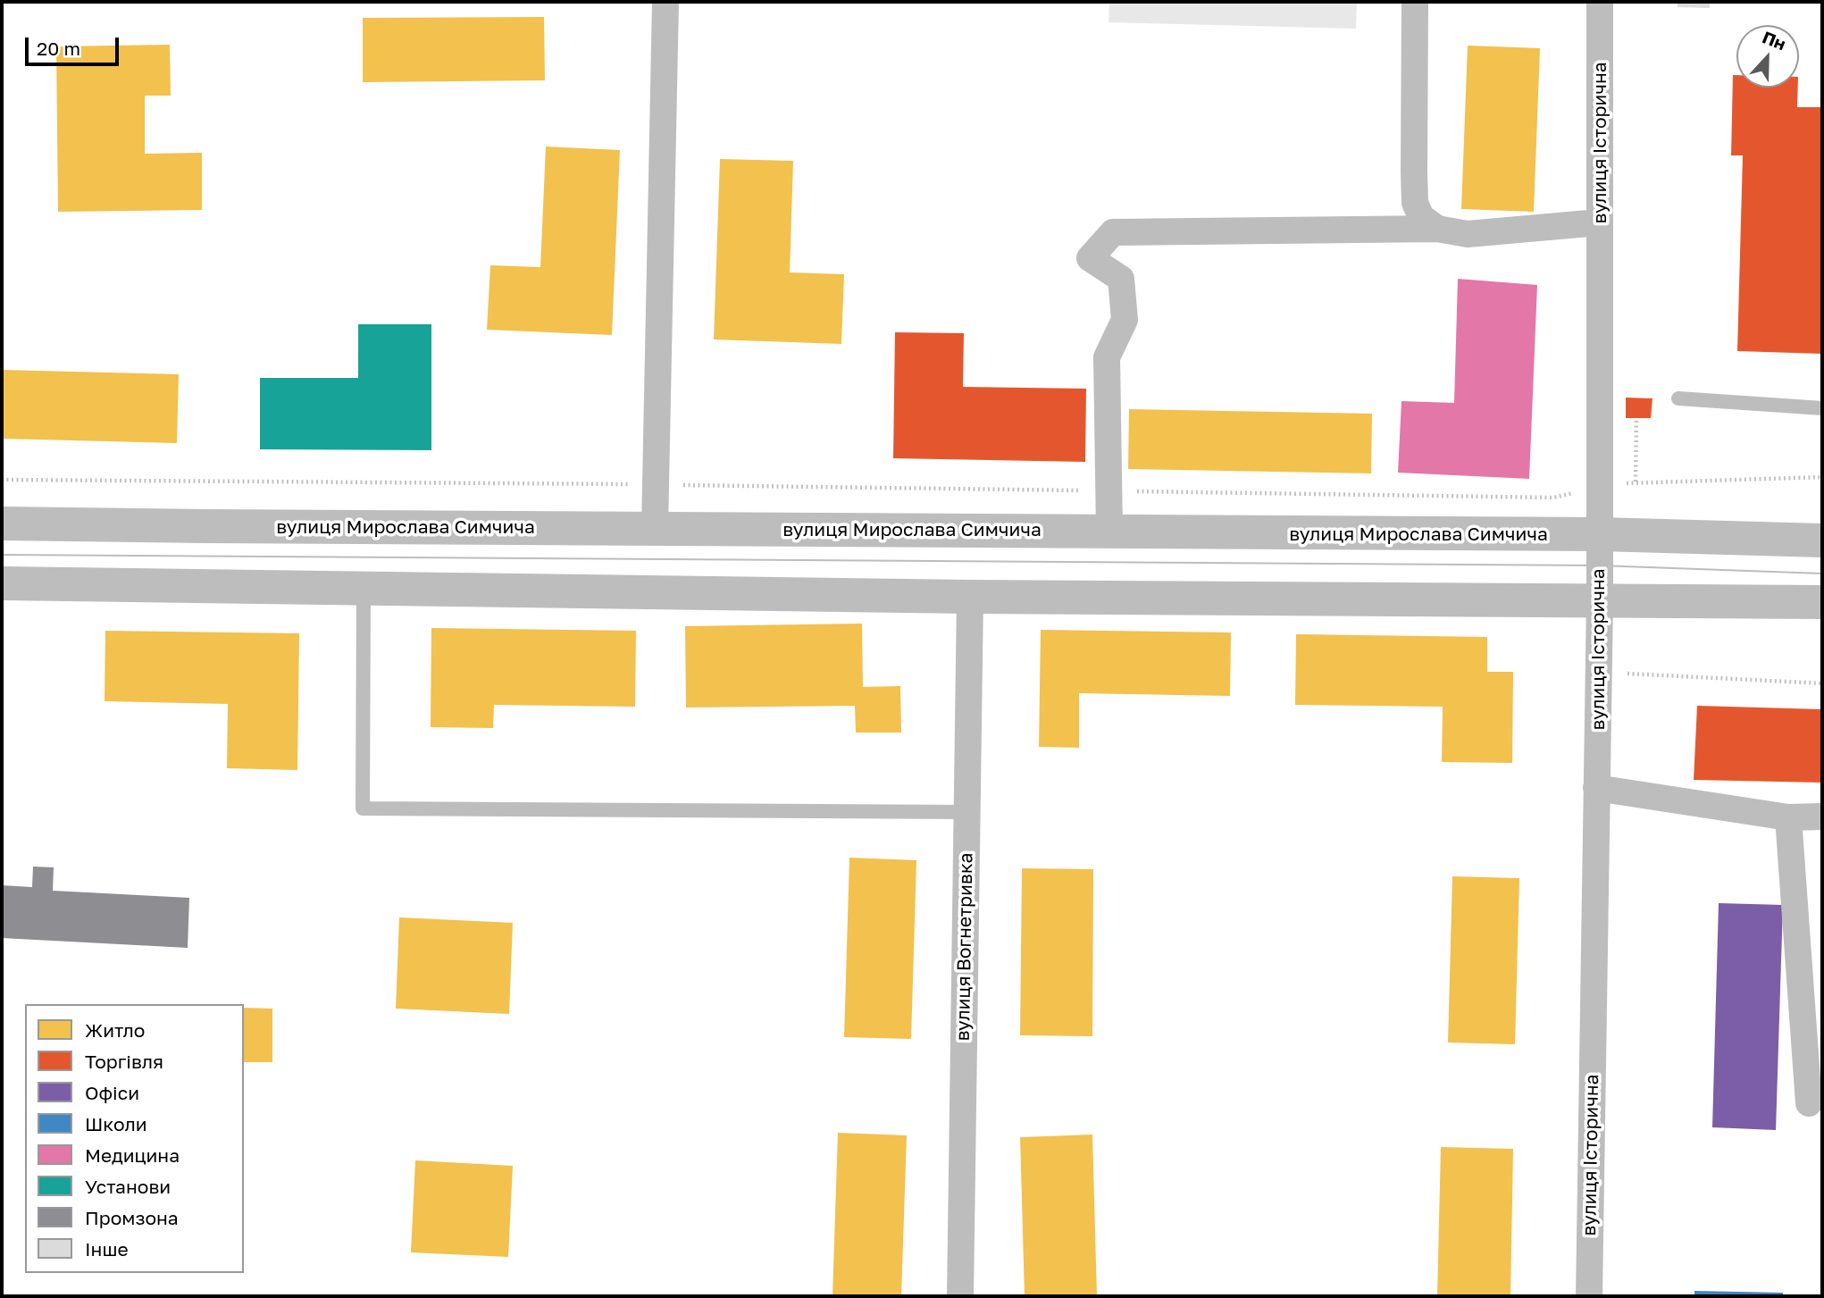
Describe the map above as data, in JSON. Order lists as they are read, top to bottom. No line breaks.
{"streets":{"street":["вулиця Історична","вулиця Мирослава Симчича","вулиця Вогнетривка"]},"crossings":[["вулиця Історична","вулиця Мирослава Симчича"]],"legend":["Житло","Торгівля","Офіси","Школи","Медицина","Установи","Промзона","Інше"],"scale_bar":"20 m","north":"top"}
